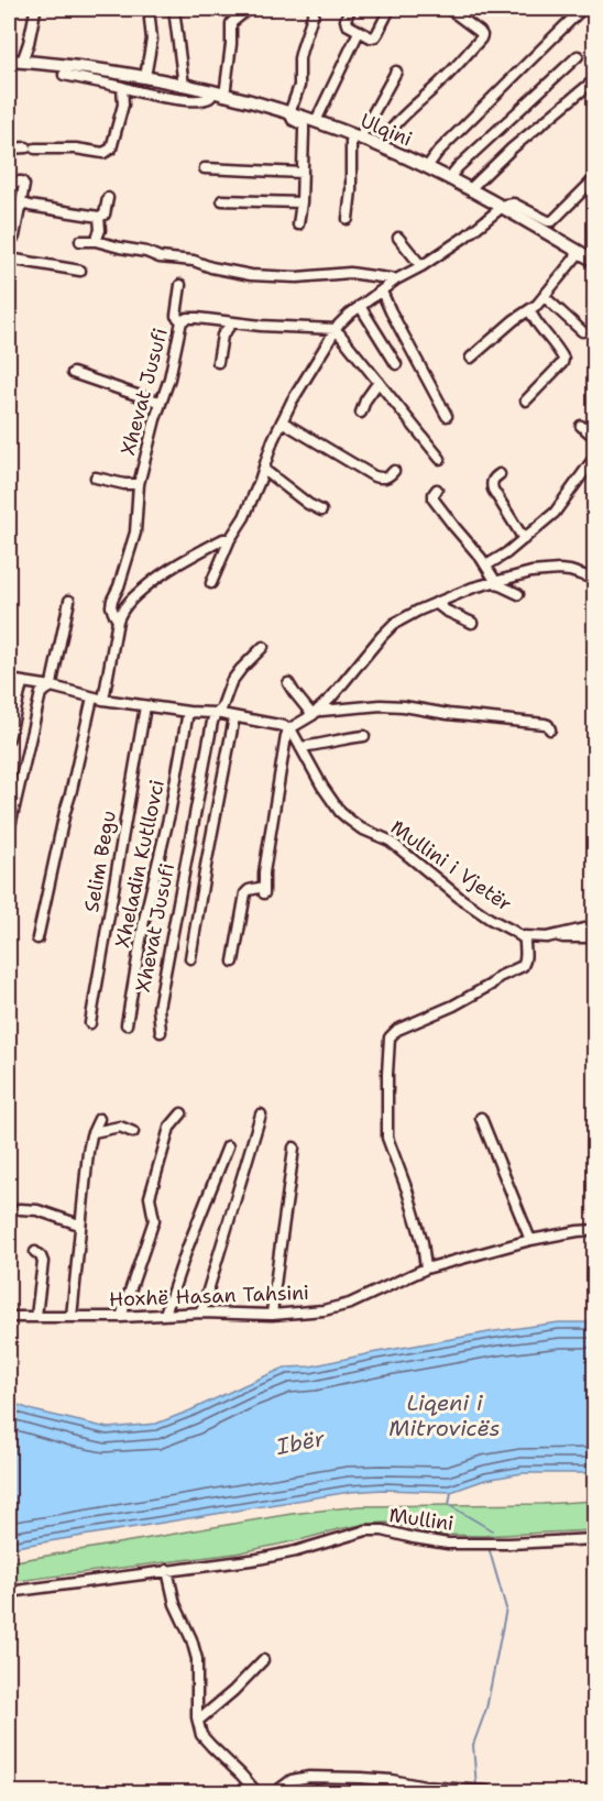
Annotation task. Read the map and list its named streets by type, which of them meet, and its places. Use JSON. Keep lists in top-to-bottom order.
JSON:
{
  "streets": {
    "main road": ["Ulqini"],
    "street": [
      "Xhevat Jusufi",
      "Selim Begu",
      "Xheladin Kutllovci",
      "Mullini i Vjetër",
      "Hoxhë Hasan Tahsini",
      "Mullini"
    ]
  },
  "water": ["Liqeni i Mitrovicës", "Ibër"]
}
